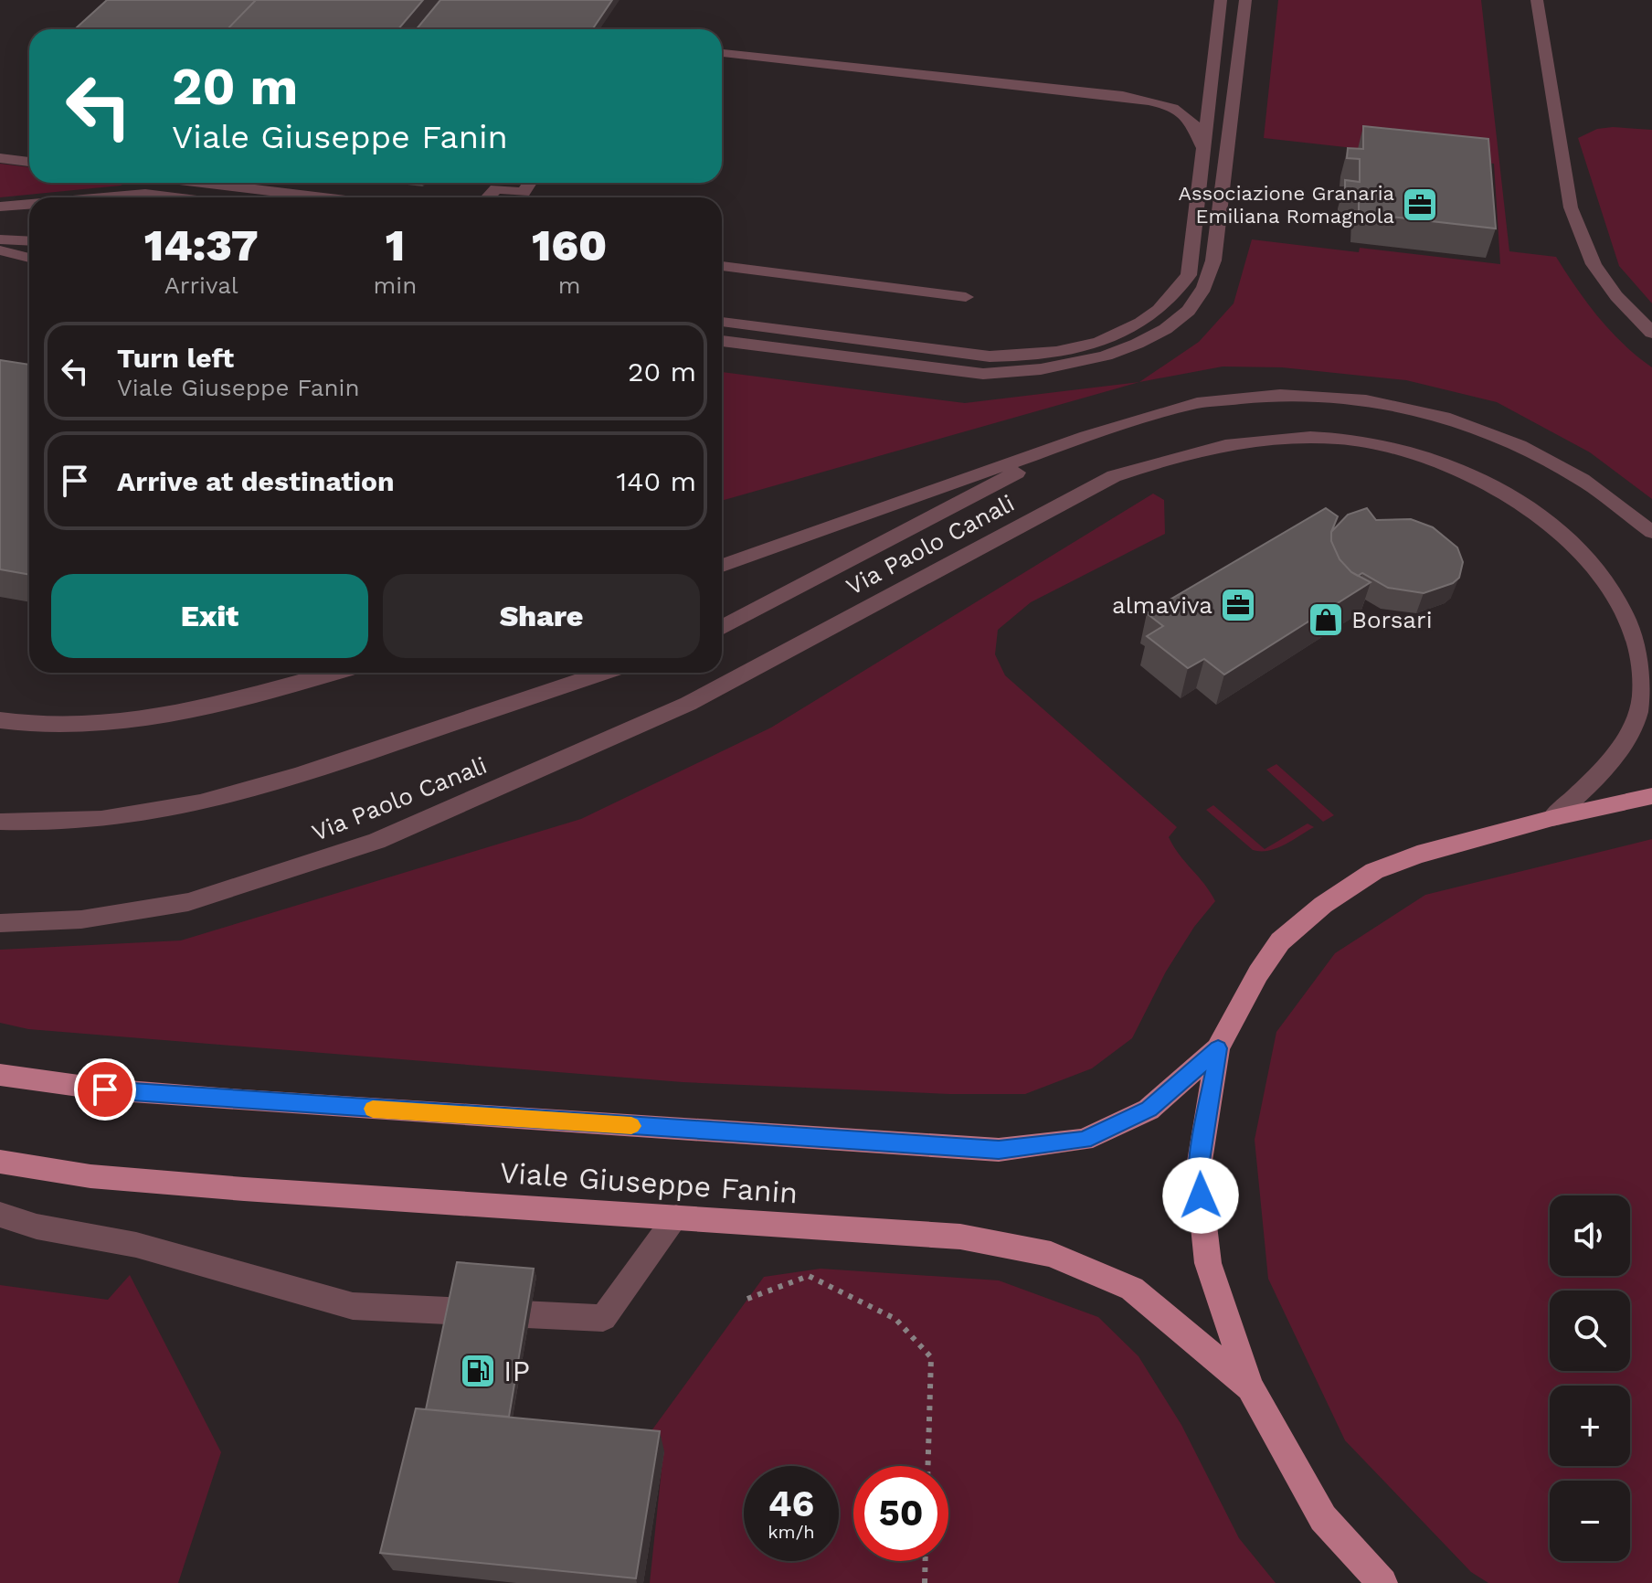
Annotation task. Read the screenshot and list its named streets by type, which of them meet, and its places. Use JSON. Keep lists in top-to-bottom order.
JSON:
{
  "streets": {
    "main road": ["Viale Giuseppe Fanin"],
    "street": ["Via Paolo Canali"]
  },
  "places": {
    "office": ["Associazione Granaria Emiliana Romagnola", "almaviva"],
    "shop": ["Borsari"],
    "fuel station": ["IP"]
  },
  "page": {
    "turn": ["20 m", "Viale Giuseppe Fanin"],
    "eta": [
      "14:37",
      "Arrival",
      "1",
      "min",
      "160",
      "m"
    ],
    "list": [
      {
        "name": "Turn left",
        "note": "Viale Giuseppe Fanin",
        "value": "20 m"
      },
      {
        "name": "Arrive at destination",
        "value": "140 m"
      }
    ],
    "buttons": ["Exit", "Share"],
    "map_buttons": ["+", "−"],
    "speed": "46 km/h",
    "limit": "50"
  }
}
